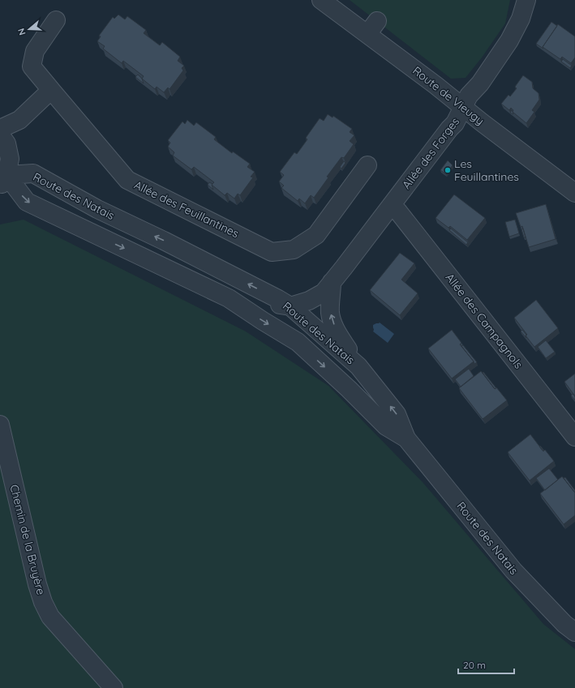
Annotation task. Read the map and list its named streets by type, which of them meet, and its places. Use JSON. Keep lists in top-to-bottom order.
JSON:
{
  "streets": {
    "street": [
      "Route de Vieugy",
      "Allée des Forges",
      "Route des Natais",
      "Allée des Feuillantines",
      "Allée des Campagnols",
      "Chemin de la Bruyère"
    ]
  },
  "crossings": [
    ["Route de Vieugy", "Allée des Forges"],
    ["Allée des Forges", "Route des Natais"],
    ["Allée des Forges", "Allée des Campagnols"]
  ],
  "places": ["Les Feuillantines"],
  "scale_bar": "20 m",
  "north": "left"
}
